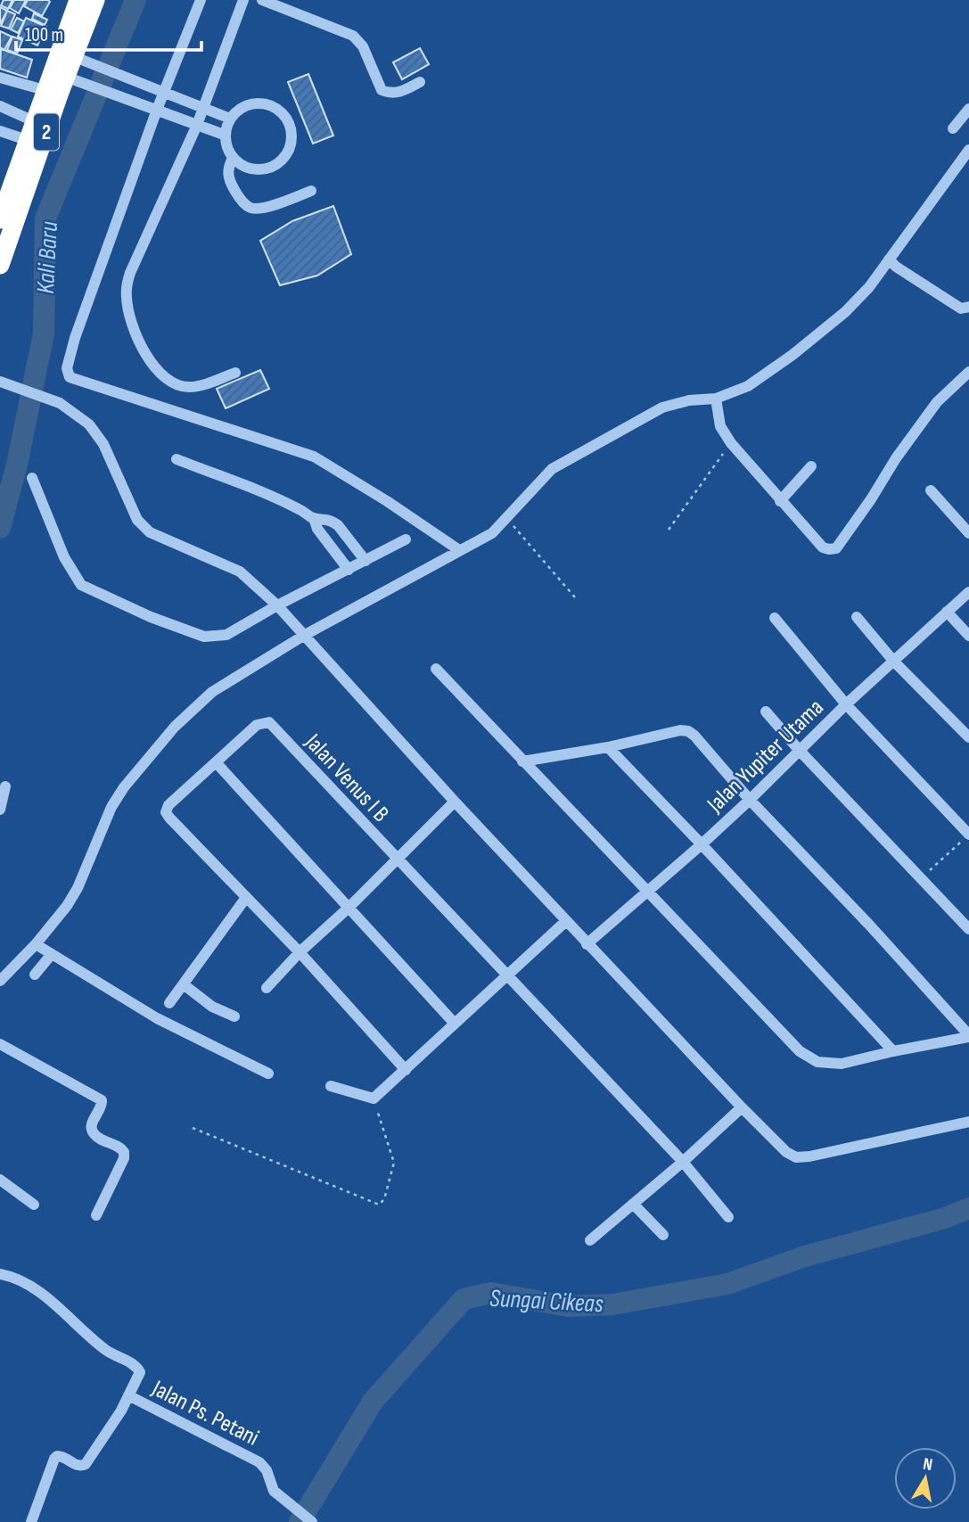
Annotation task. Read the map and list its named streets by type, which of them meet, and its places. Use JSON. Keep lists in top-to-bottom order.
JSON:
{
  "streets": {
    "highway": ["2"],
    "street": ["Jalan Yupiter Utama", "Jalan Venus I B", "Jalan Ps. Petani"]
  },
  "water": ["Kali Baru", "Sungai Cikeas"],
  "scale_bar": "100 m",
  "north": "top"
}
